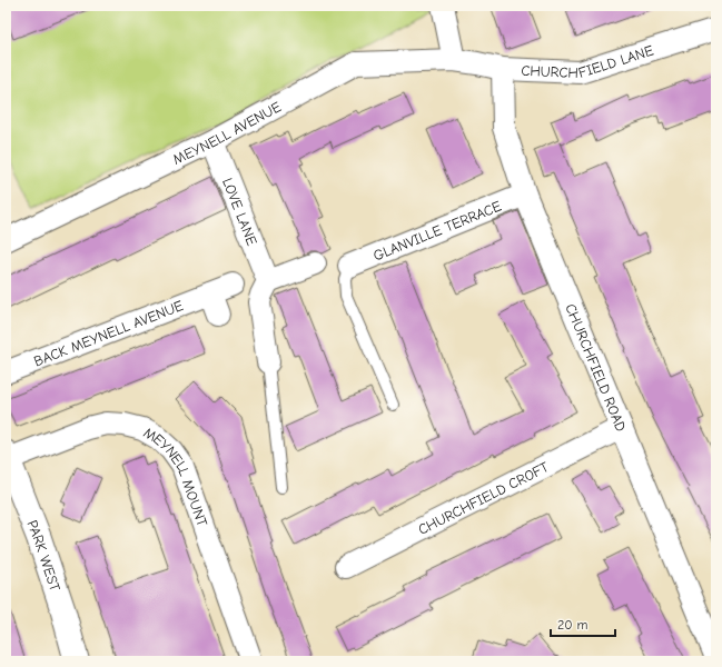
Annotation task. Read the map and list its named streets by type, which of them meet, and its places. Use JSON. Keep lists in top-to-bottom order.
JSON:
{
  "streets": {
    "street": [
      "CHURCHFIELD LANE",
      "MEYNELL AVENUE",
      "LOVE LANE",
      "GLANVILLE TERRACE",
      "BACK MEYNELL AVENUE",
      "CHURCHFIELD ROAD",
      "MEYNELL MOUNT",
      "CHURCHFIELD CROFT",
      "PARK WEST"
    ]
  },
  "crossings": [
    ["CHURCHFIELD LANE", "MEYNELL AVENUE"],
    ["CHURCHFIELD LANE", "CHURCHFIELD ROAD"],
    ["MEYNELL AVENUE", "LOVE LANE"],
    ["GLANVILLE TERRACE", "CHURCHFIELD ROAD"],
    ["CHURCHFIELD ROAD", "CHURCHFIELD CROFT"],
    ["MEYNELL MOUNT", "PARK WEST"]
  ],
  "scale_bar": "20 m"
}
